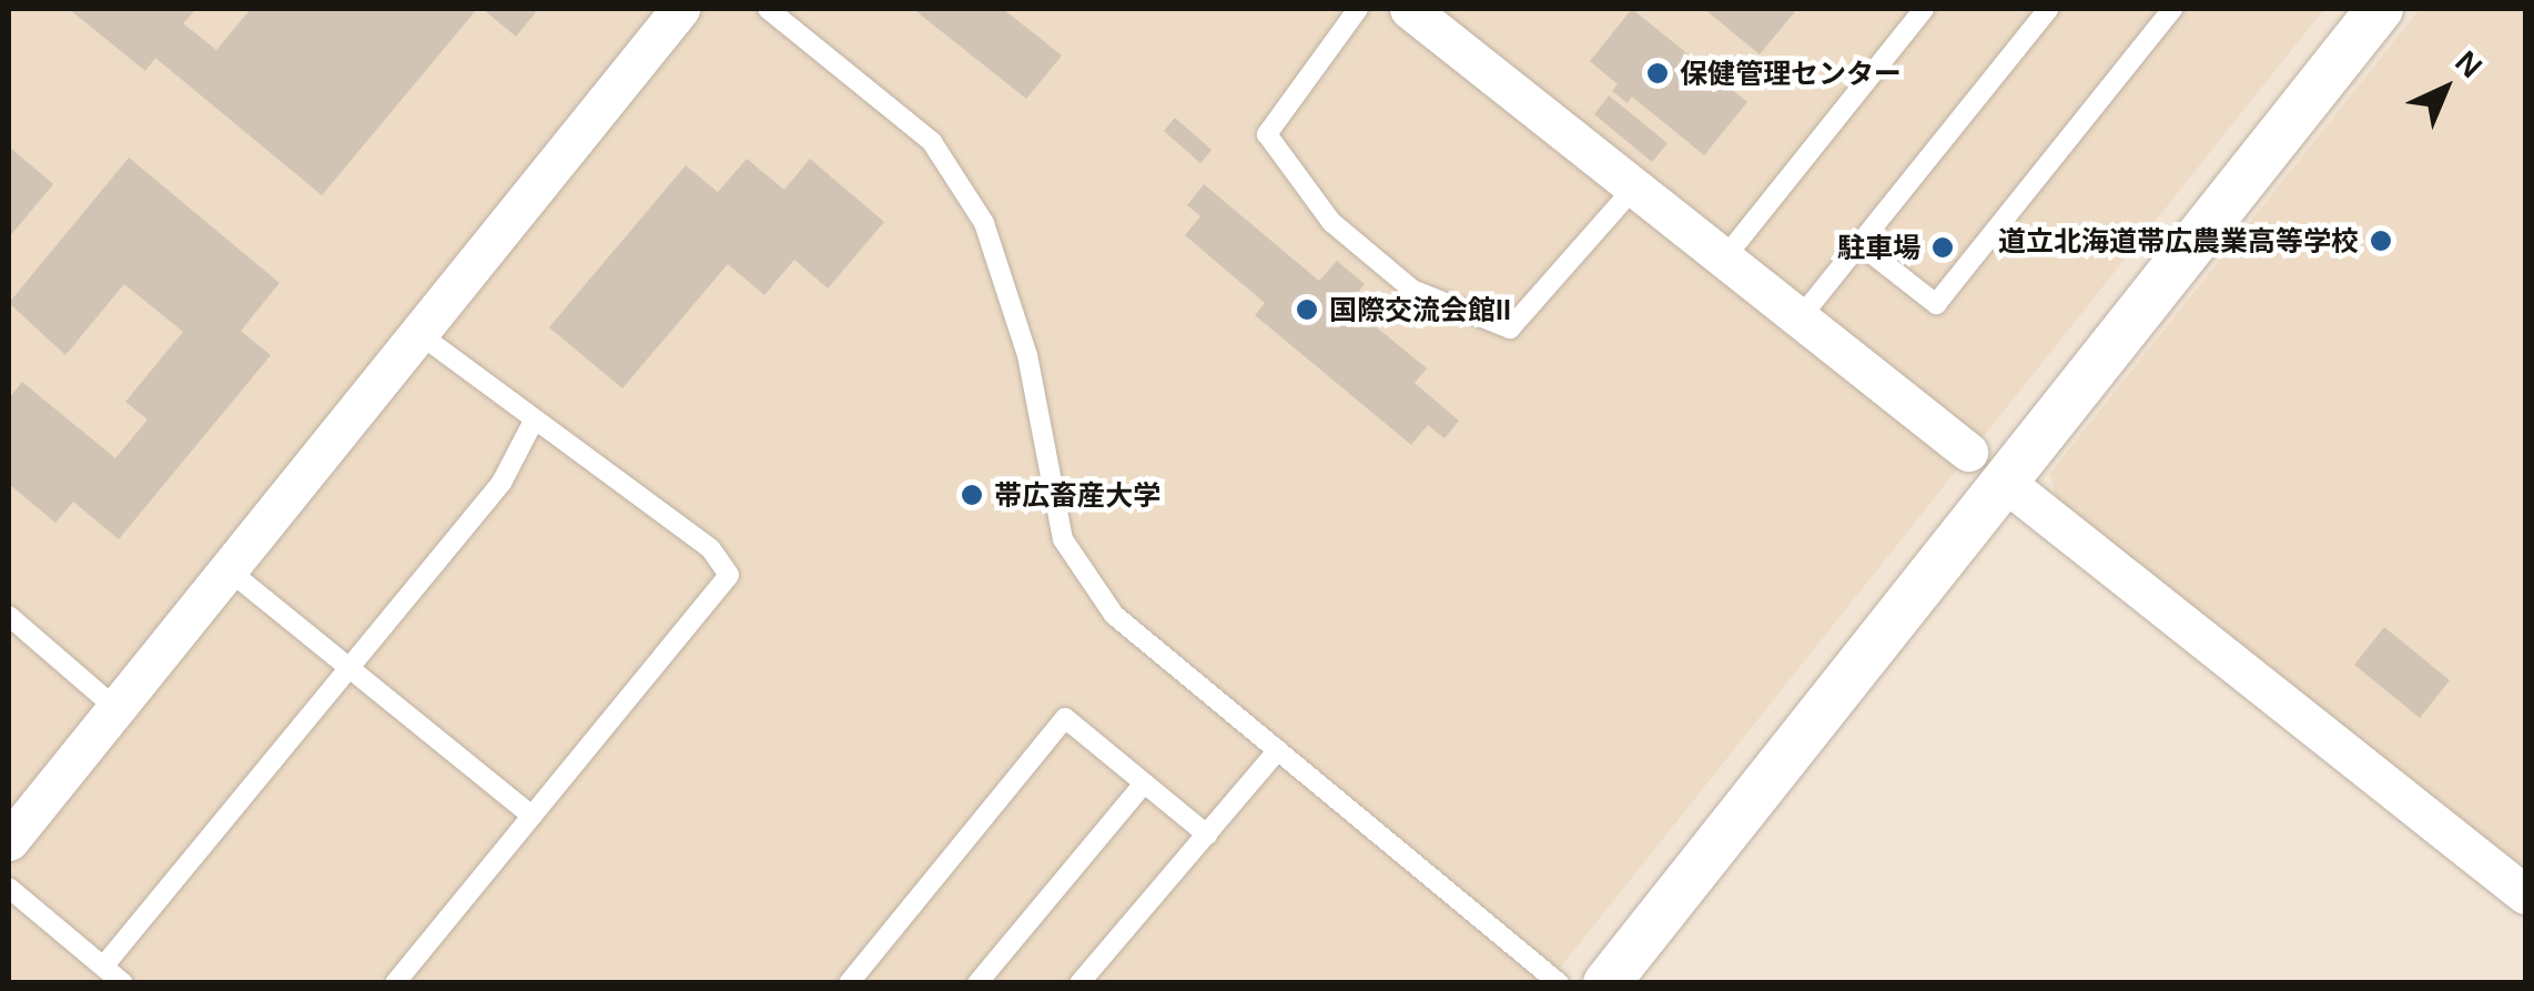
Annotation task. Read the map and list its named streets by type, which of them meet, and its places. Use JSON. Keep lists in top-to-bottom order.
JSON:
{
  "places": [
    "保健管理センター",
    "道立北海道帯広農業高等学校",
    "駐車場",
    "国際交流会館II",
    "帯広畜産大学"
  ],
  "north": "top right"
}
